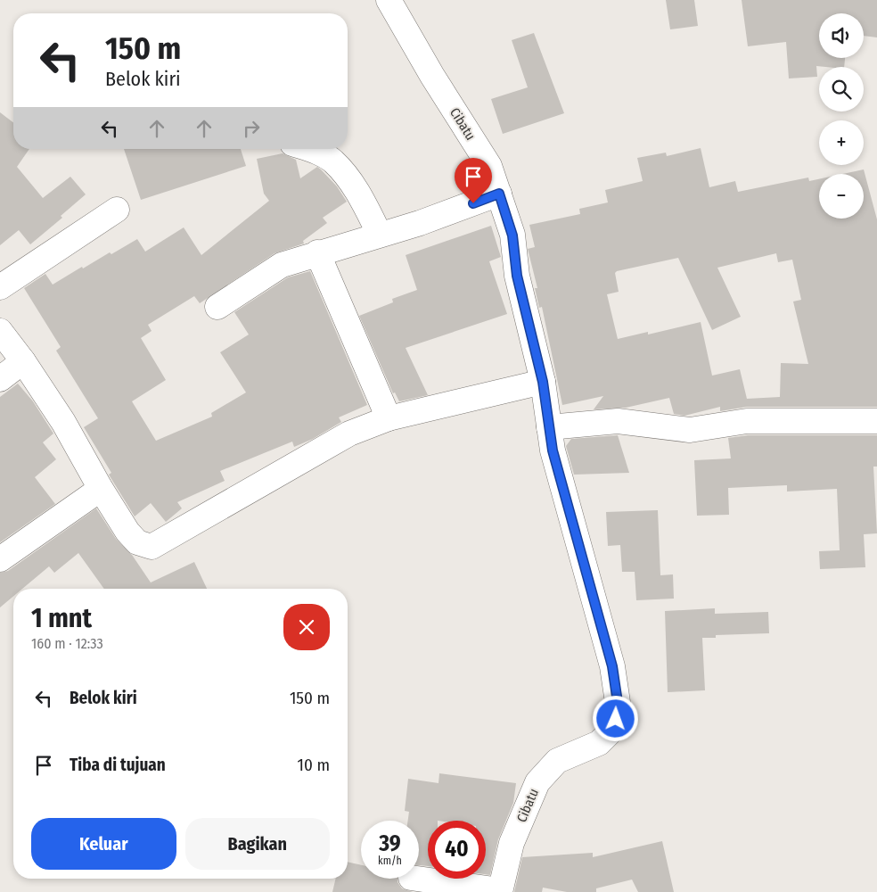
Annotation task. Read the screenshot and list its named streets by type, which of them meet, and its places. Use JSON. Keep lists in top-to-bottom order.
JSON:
{
  "streets": {
    "street": ["Cibatu"]
  },
  "page": {
    "map_buttons": ["+", "−"],
    "turn": ["150 m", "Belok kiri"],
    "heading": ["1 mnt", "160 m · 12:33"],
    "list": [
      {
        "name": "Belok kiri",
        "value": "150 m"
      },
      {
        "name": "Tiba di tujuan",
        "value": "10 m"
      }
    ],
    "buttons": ["Keluar", "Bagikan"],
    "speed": "39 km/h",
    "limit": "40"
  }
}
